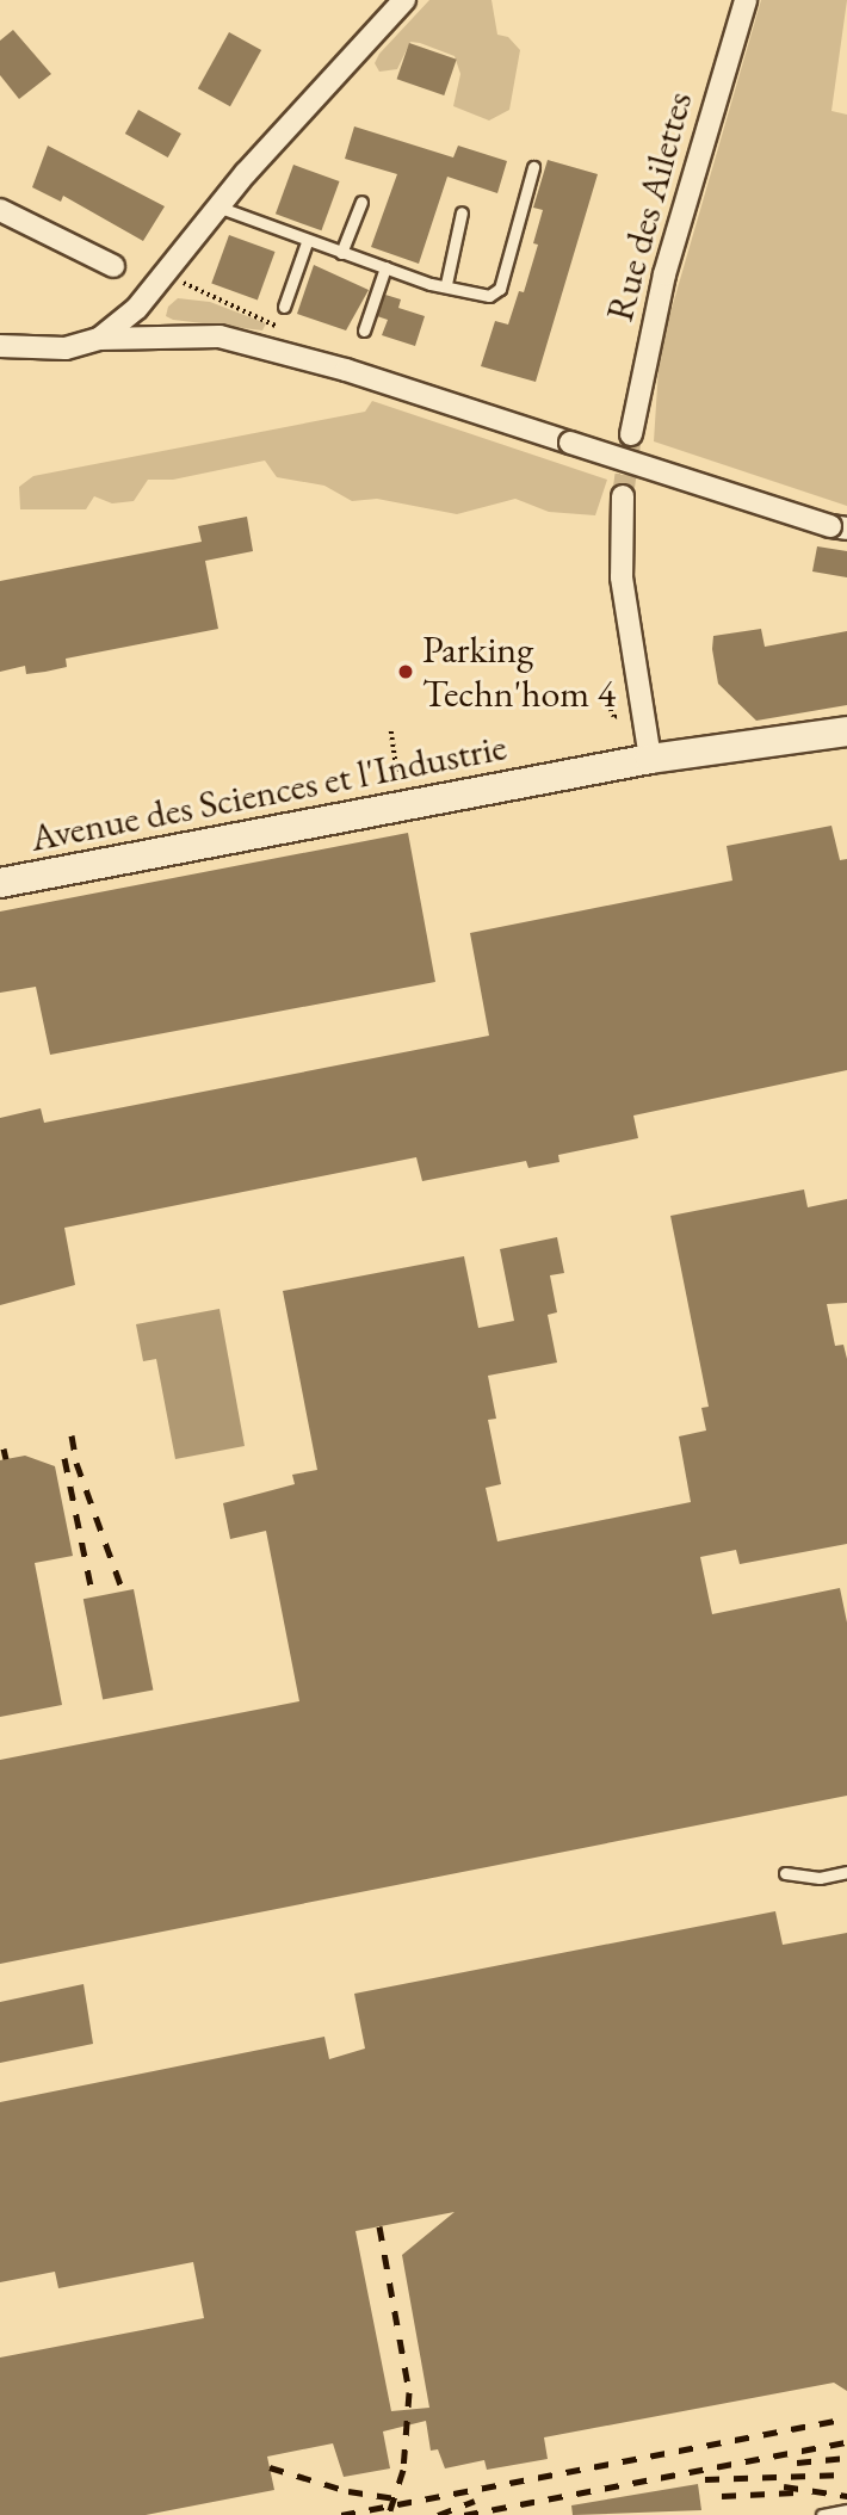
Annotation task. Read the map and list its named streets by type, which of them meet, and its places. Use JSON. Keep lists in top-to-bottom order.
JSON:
{
  "streets": {
    "street": ["Rue des Ailettes", "Avenue des Sciences et l'Industrie"]
  },
  "places": ["Parking Techn'hom 4"]
}
